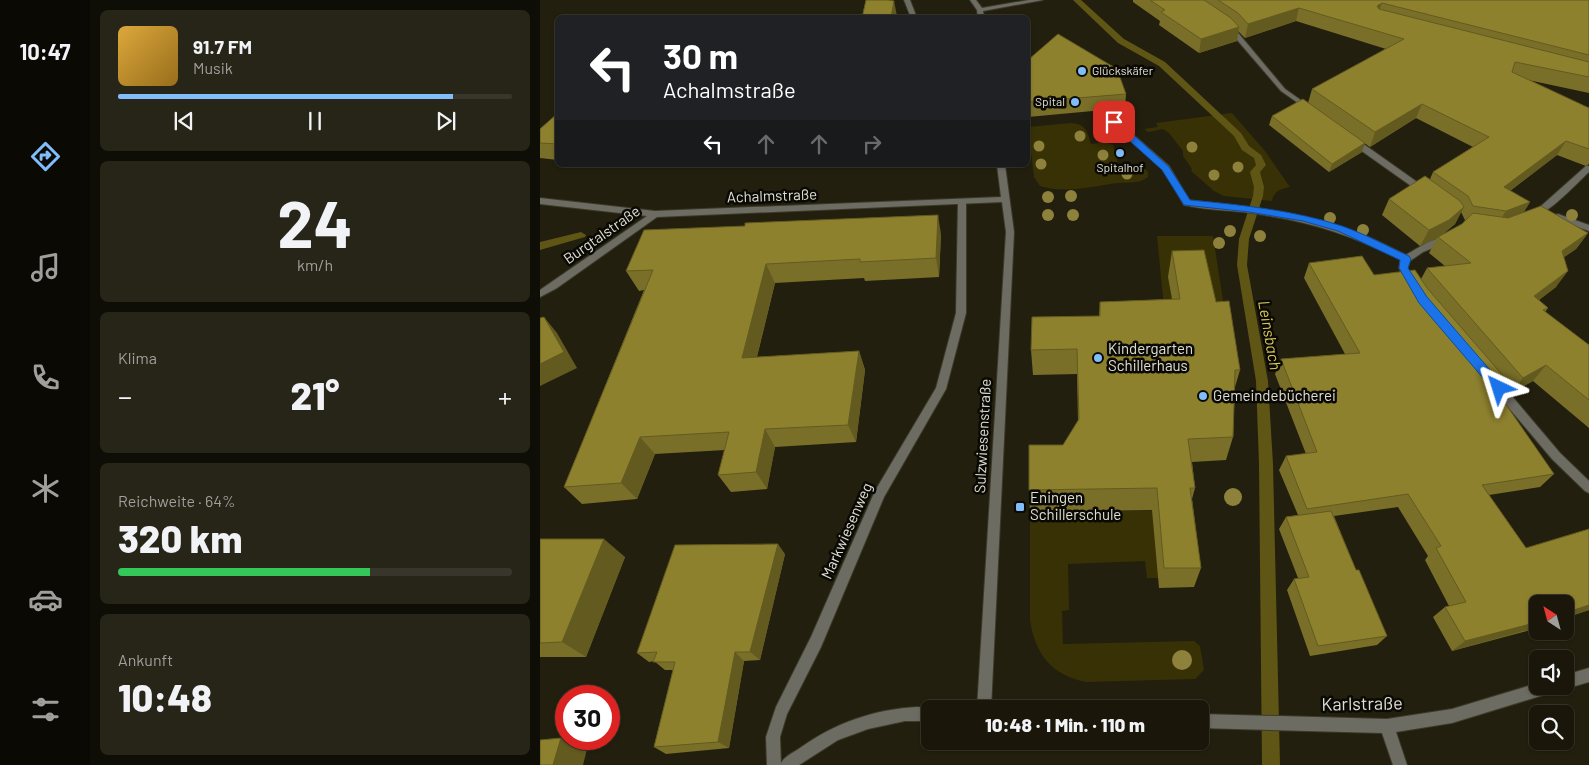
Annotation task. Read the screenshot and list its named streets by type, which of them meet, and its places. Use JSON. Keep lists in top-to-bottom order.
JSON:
{
  "streets": {
    "street": [
      "Achalmstraße",
      "Burgtalstraße",
      "Sulzwiesenstraße",
      "Markwiesenweg",
      "Karlstraße"
    ]
  },
  "crossings": [
    ["Achalmstraße", "Burgtalstraße"],
    ["Achalmstraße", "Sulzwiesenstraße"],
    ["Achalmstraße", "Markwiesenweg"]
  ],
  "water": ["Leinsbach"],
  "places": {
    "other": [
      "Glückskäfer",
      "Spital",
      "Spitalhof",
      "Kindergarten Schillerhaus",
      "Gemeindebücherei"
    ],
    "transit": ["Eningen Schillerschule"]
  },
  "north": "top left",
  "page": {
    "tabs": "10:47",
    "turn": ["30 m", "Achalmstraße"],
    "song": ["91.7 FM", "Musik"],
    "tile": [
      ["24", "km/h"],
      "Klima",
      ["Reichweite · 64%", "320 km"],
      ["Ankunft", "10:48"]
    ],
    "heat": ["−", "21°", "+"],
    "limit": "30",
    "trip": "10:48 · 1 Min. · 110 m"
  }
}
